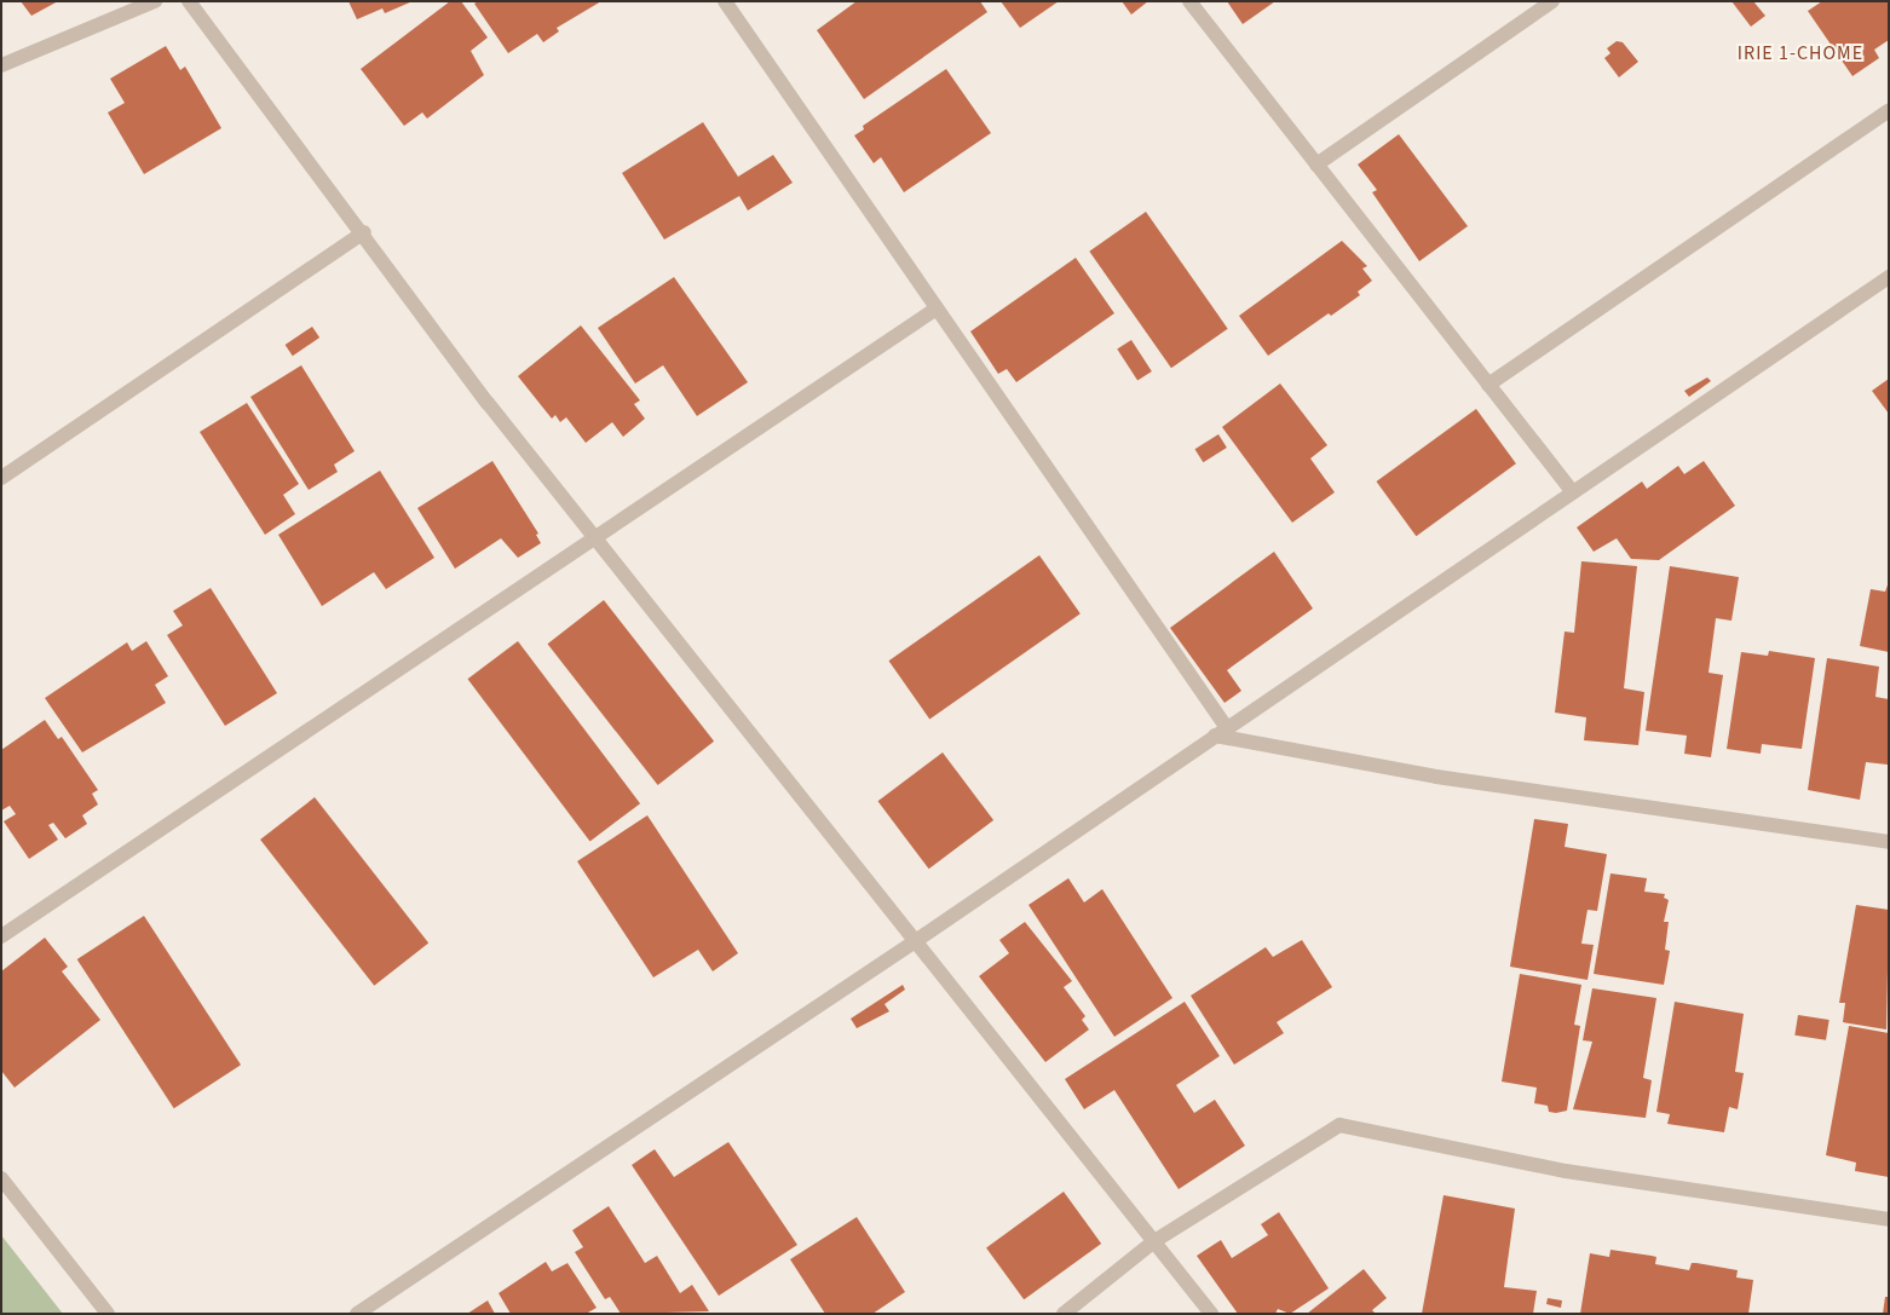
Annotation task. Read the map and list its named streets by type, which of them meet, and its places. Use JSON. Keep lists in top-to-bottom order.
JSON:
{
  "districts": ["IRIE 1-CHOME"]
}
